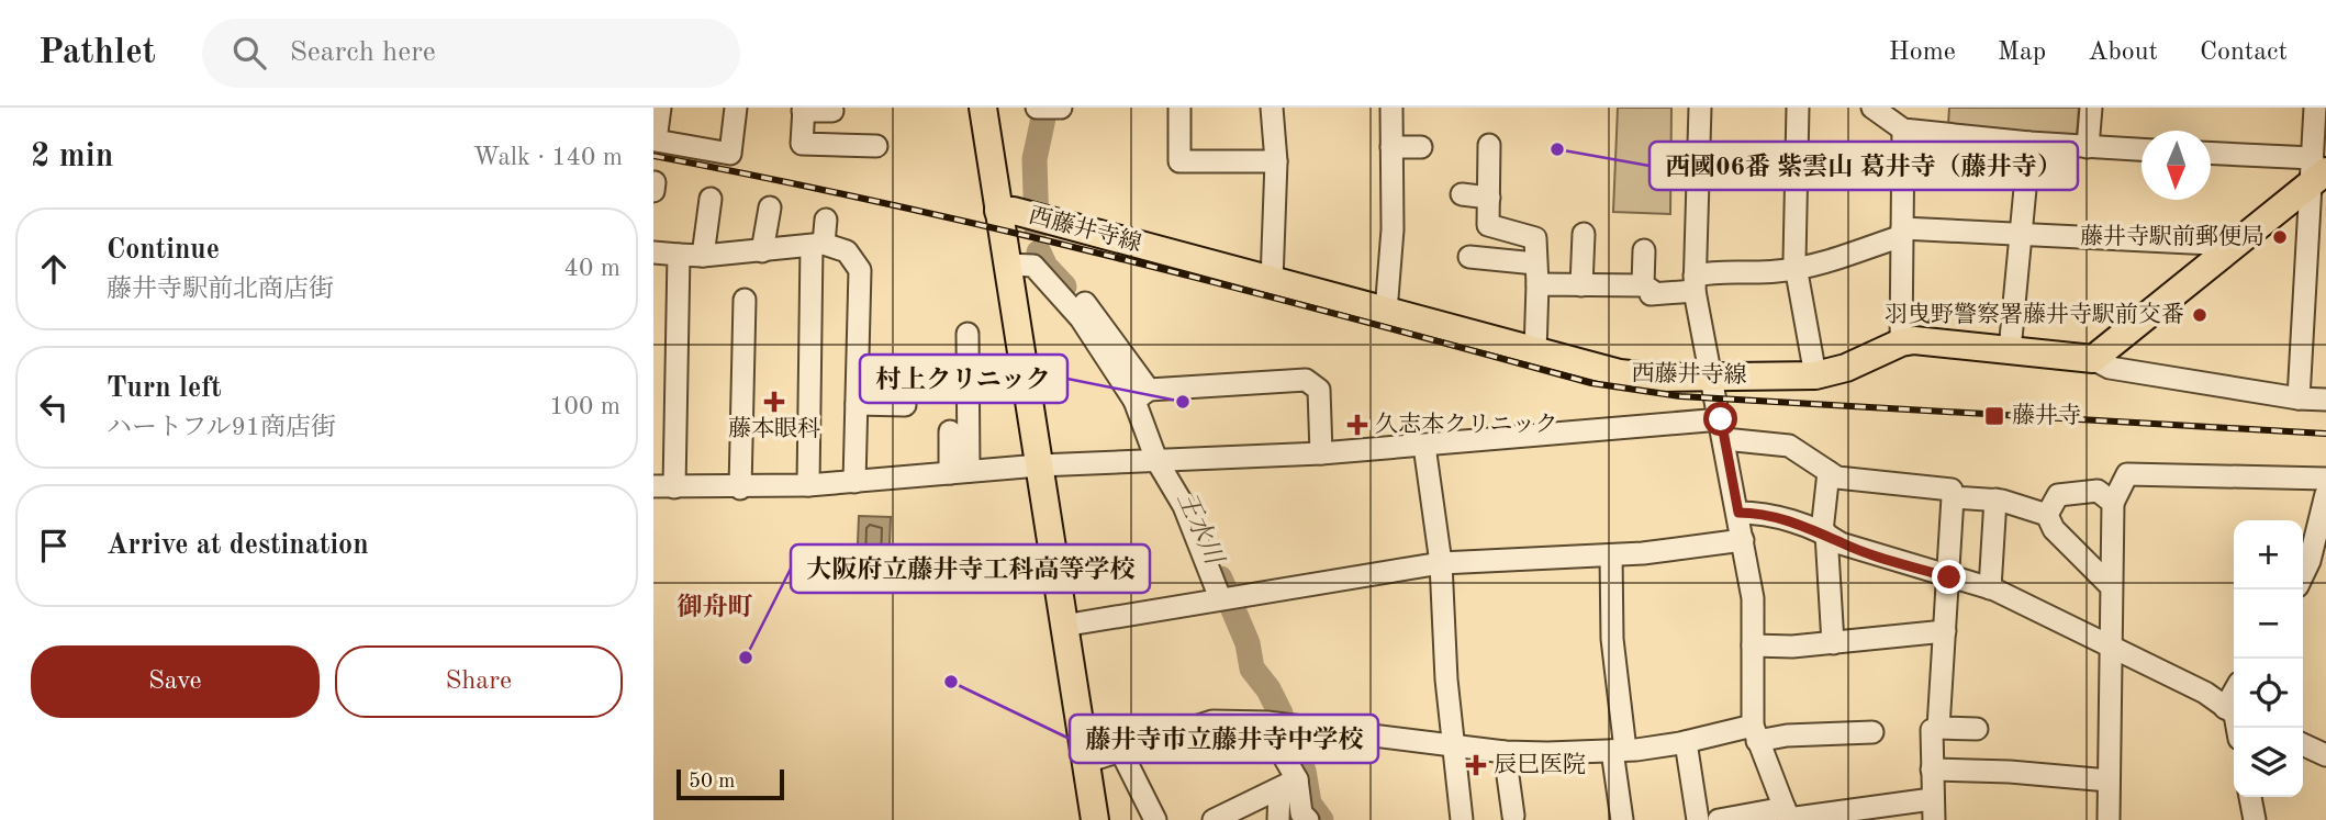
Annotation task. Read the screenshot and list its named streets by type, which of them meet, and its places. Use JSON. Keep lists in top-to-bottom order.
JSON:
{
  "streets": {
    "main road": ["西藤井寺線"]
  },
  "districts": ["御舟町"],
  "water": ["王水川"],
  "places": {
    "other": [
      "西國06番 紫雲山 葛井寺（藤井寺）",
      "藤井寺駅前郵便局",
      "羽曳野警察署藤井寺駅前交番",
      "村上クリニック",
      "大阪府立藤井寺工科高等学校",
      "藤井寺市立藤井寺中学校"
    ],
    "health": ["藤本眼科", "久志本クリニック", "辰巳医院"],
    "transit": ["藤井寺"]
  },
  "scale_bar": "50 m",
  "north": "bottom",
  "page": {
    "header": "Pathlet",
    "search": "Search here",
    "nav": [
      "Home",
      "Map",
      "About",
      "Contact"
    ],
    "heading": ["2 min", "Walk · 140 m"],
    "list": [
      ["Continue", "藤井寺駅前北商店街", "40 m"],
      ["Turn left", "ハートフル91商店街", "100 m"],
      "Arrive at destination"
    ],
    "map_buttons": ["+", "−"],
    "buttons": ["Save", "Share"],
    "scale": "50 m"
  }
}
